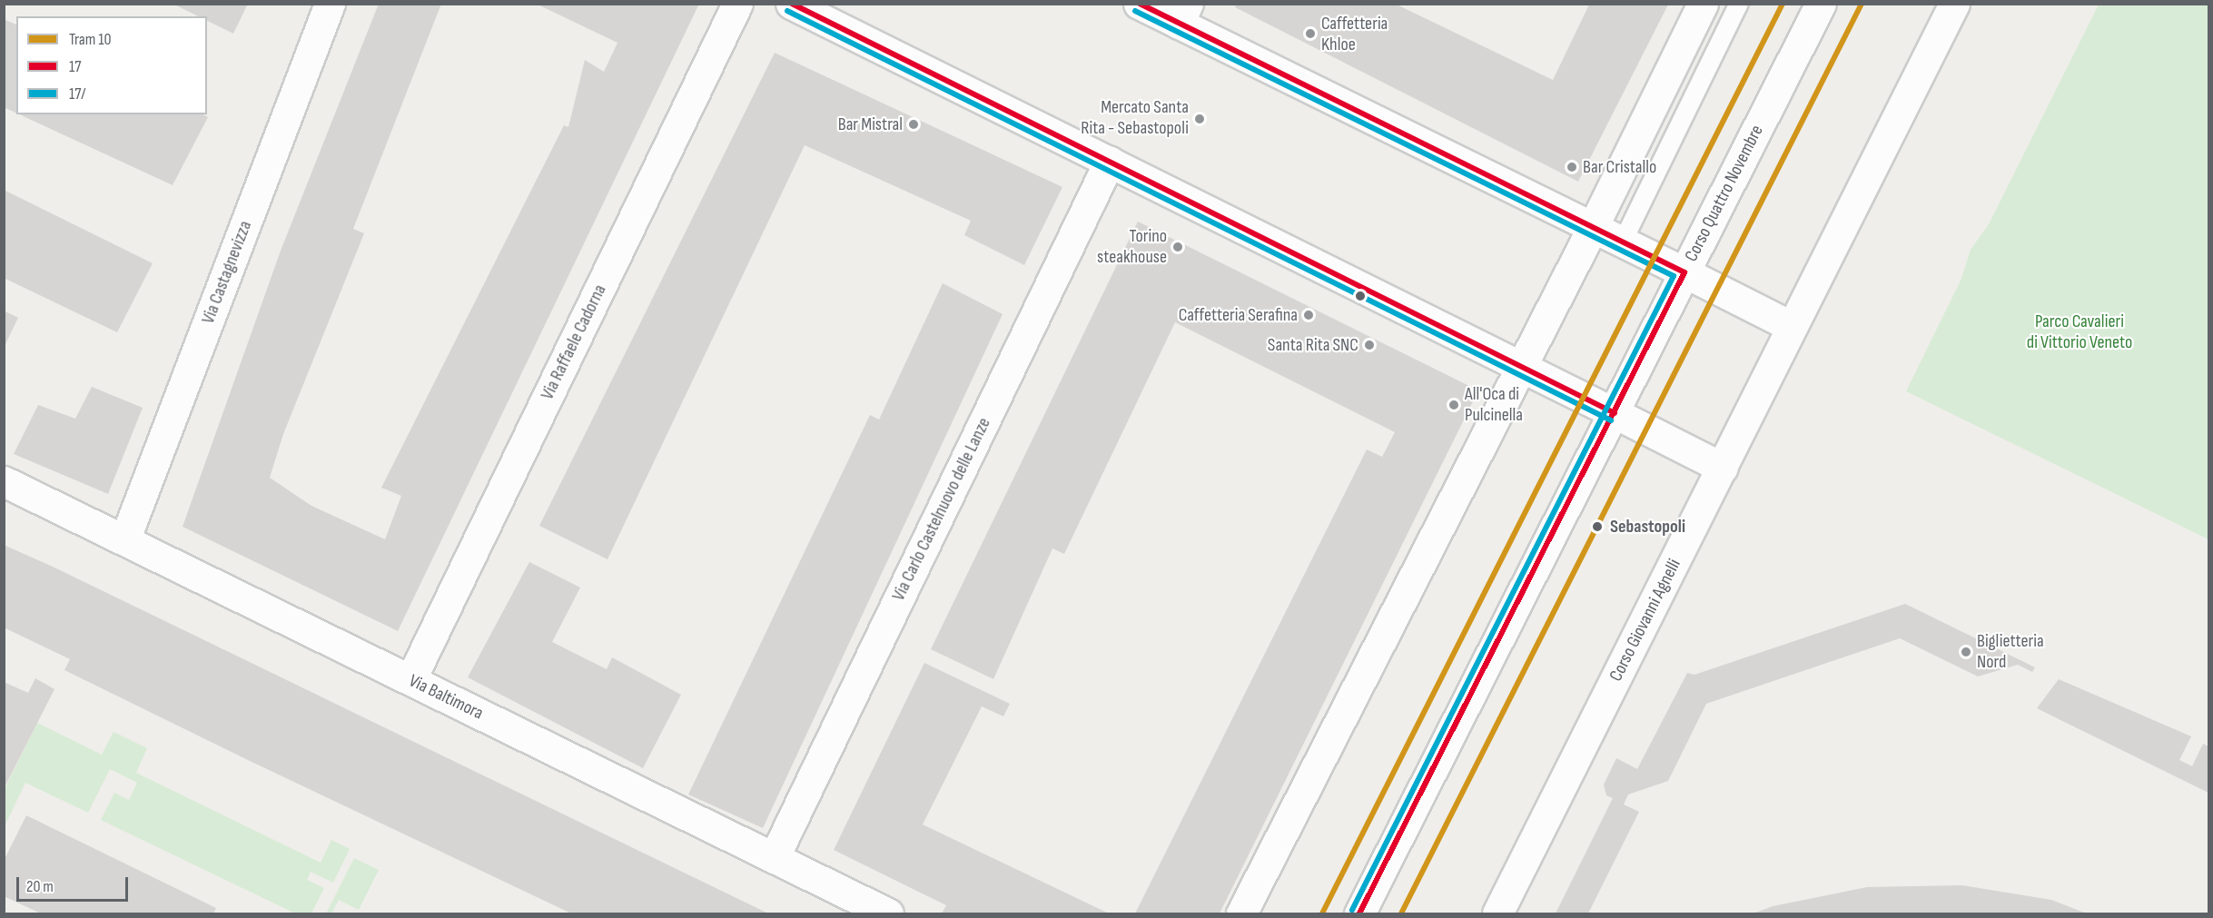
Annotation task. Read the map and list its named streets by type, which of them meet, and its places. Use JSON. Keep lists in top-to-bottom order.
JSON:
{
  "streets": {
    "street": [
      "Corso Quattro Novembre",
      "Via Castagnevizza",
      "Via Raffaele Cadorna",
      "Via Carlo Castelnuovo delle Lanze",
      "Corso Giovanni Agnelli",
      "Via Baltimora"
    ]
  },
  "crossings": [
    ["Via Castagnevizza", "Via Baltimora"],
    ["Via Raffaele Cadorna", "Via Baltimora"],
    ["Via Carlo Castelnuovo delle Lanze", "Via Baltimora"]
  ],
  "parks": ["Parco Cavalieri di Vittorio Veneto"],
  "places": [
    "Caffetteria Khloe",
    "Mercato Santa Rita - Sebastopoli",
    "Bar Mistral",
    "Bar Cristallo",
    "Torino steakhouse",
    "Caffetteria Serafina",
    "Santa Rita SNC",
    "All'Oca di Pulcinella",
    "Sebastopoli",
    "Biglietteria Nord"
  ],
  "lines": ["tram line 10", "transit line 17", "transit line 17/"],
  "legend": ["Tram 10", "17", "17/"],
  "scale_bar": "20 m"
}
